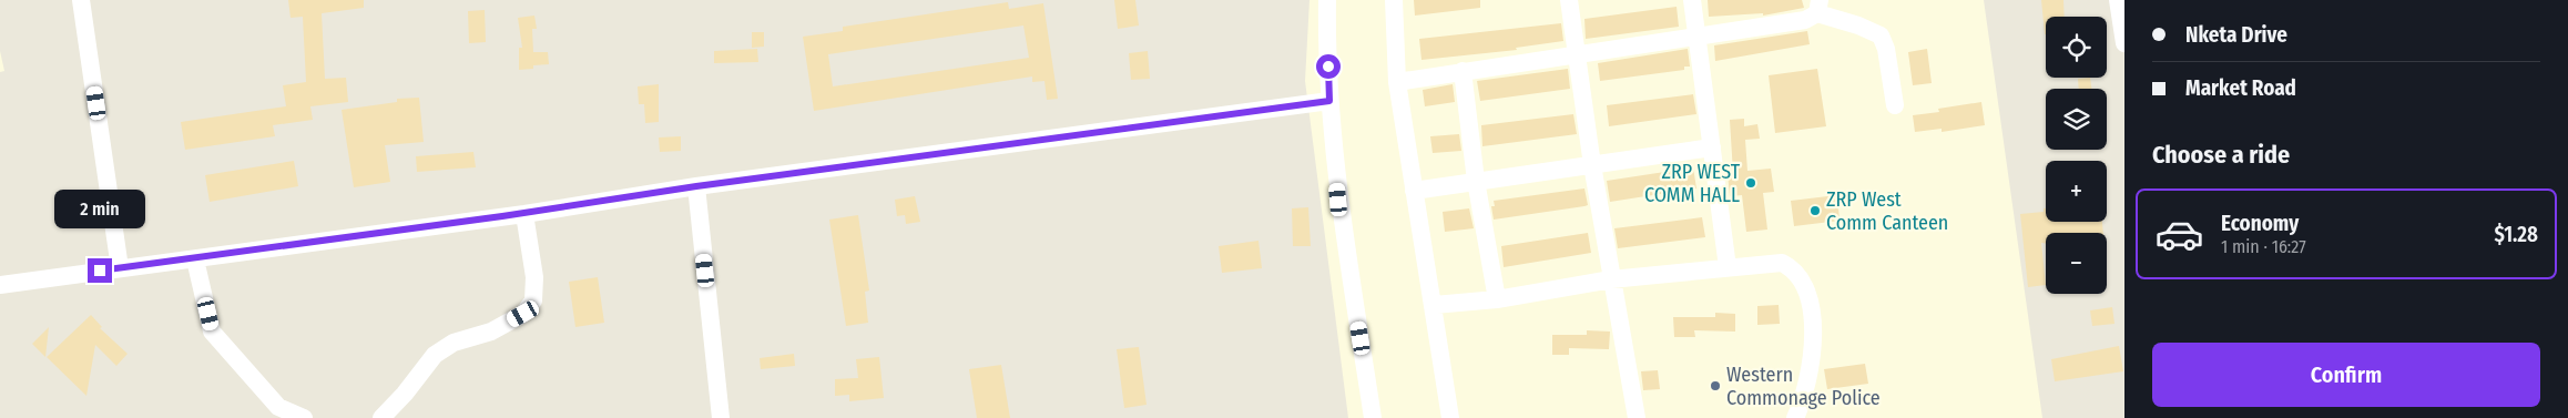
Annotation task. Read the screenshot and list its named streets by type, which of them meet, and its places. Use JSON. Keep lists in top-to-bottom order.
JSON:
{
  "places": ["ZRP WEST COMM HALL", "ZRP West Comm Canteen", "Western Commonage Police"],
  "page": {
    "banner": ["Nketa Drive", "Market Road"],
    "map_buttons": ["+", "−"],
    "heading": "Choose a ride",
    "list": [
      {
        "name": "Economy",
        "note": "1 min · 16:27",
        "value": "$1.28"
      }
    ],
    "bubble": "2 min",
    "buttons": "Confirm"
  }
}
